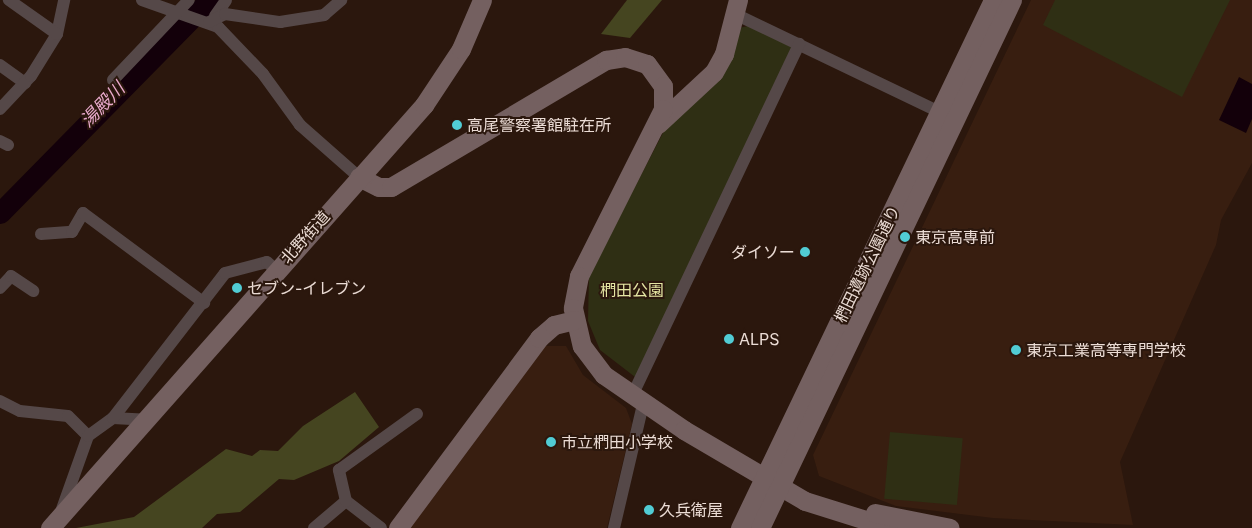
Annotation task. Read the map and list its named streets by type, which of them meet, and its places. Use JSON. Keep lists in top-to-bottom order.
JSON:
{
  "streets": {
    "street": ["北野街道", "椚田遺跡公園通り"]
  },
  "water": ["湯殿川"],
  "parks": ["椚田公園"],
  "places": [
    "高尾警察署館駐在所",
    "東京高専前",
    "ダイソー",
    "セブン-イレブン",
    "ALPS",
    "東京工業高等専門学校",
    "市立椚田小学校",
    "久兵衛屋"
  ]
}
